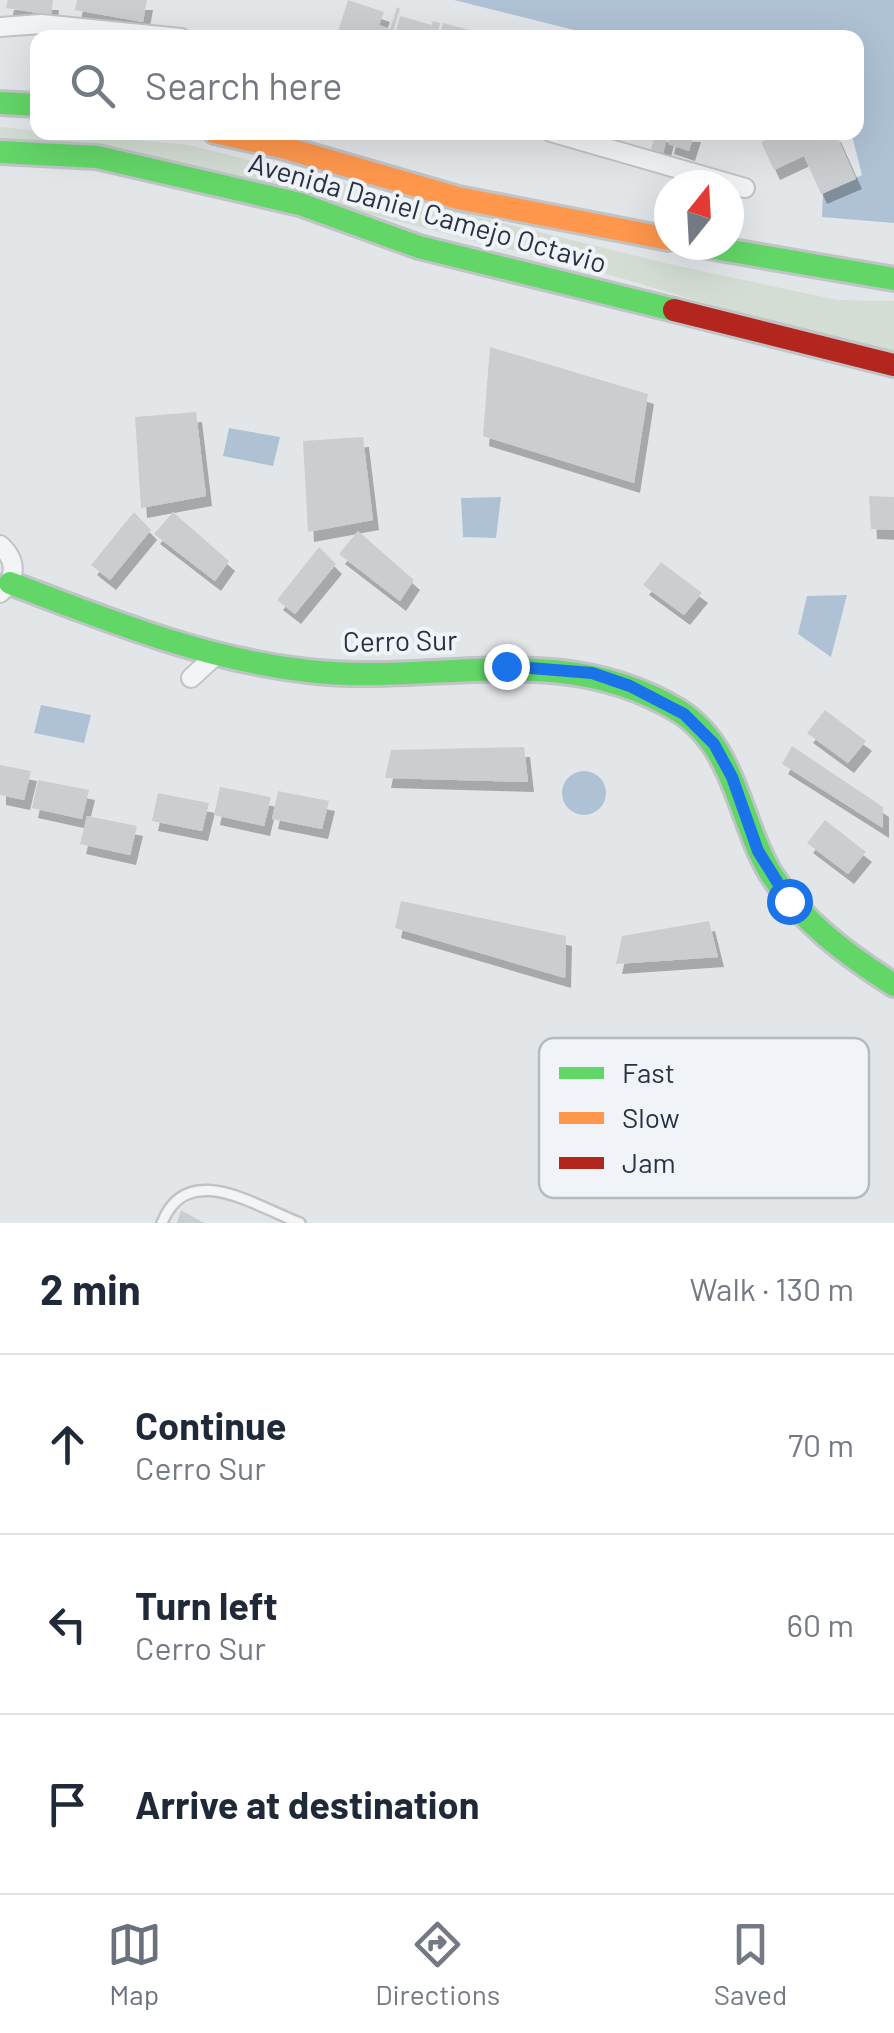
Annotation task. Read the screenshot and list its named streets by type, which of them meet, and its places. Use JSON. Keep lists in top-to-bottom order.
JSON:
{
  "streets": {
    "main road": ["Avenida Daniel Camejo Octavio", "Cerro Sur"]
  },
  "legend": ["Fast", "Slow", "Jam"],
  "north": "top",
  "page": {
    "search": "Search here",
    "heading": ["2 min", "Walk · 130 m"],
    "list": [
      ["Continue", "Cerro Sur", "70 m"],
      ["Turn left", "Cerro Sur", "60 m"],
      "Arrive at destination"
    ],
    "nav": ["Map", "Directions", "Saved"]
  }
}
